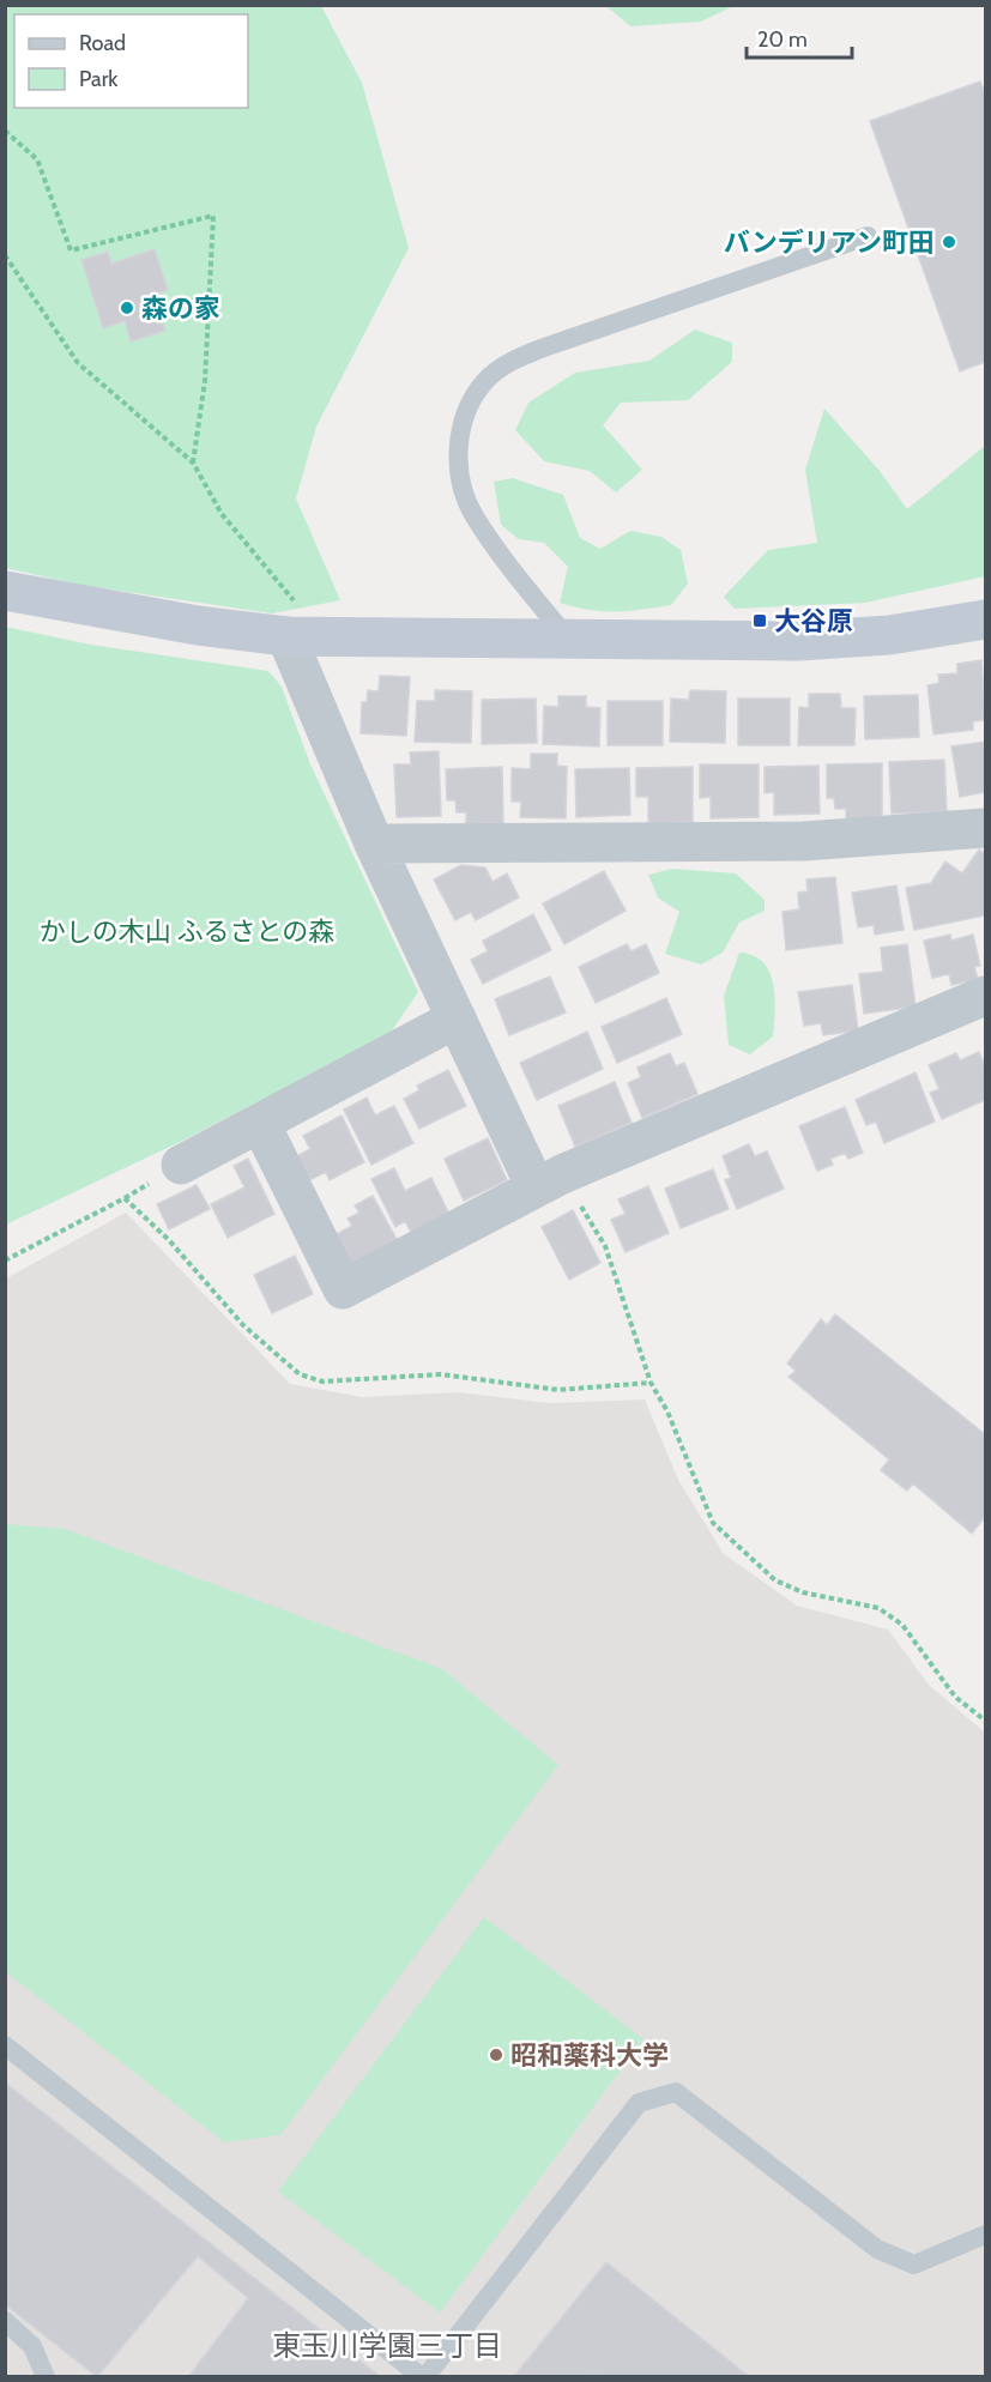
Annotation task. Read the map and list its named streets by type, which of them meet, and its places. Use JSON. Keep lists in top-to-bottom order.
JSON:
{
  "districts": ["東玉川学園三丁目"],
  "parks": ["かしの木山 ふるさとの森"],
  "places": {
    "other": ["バンデリアン町田", "森の家", "昭和薬科大学"],
    "transit": ["大谷原"]
  },
  "legend": ["Road", "Park"],
  "scale_bar": "20 m"
}
